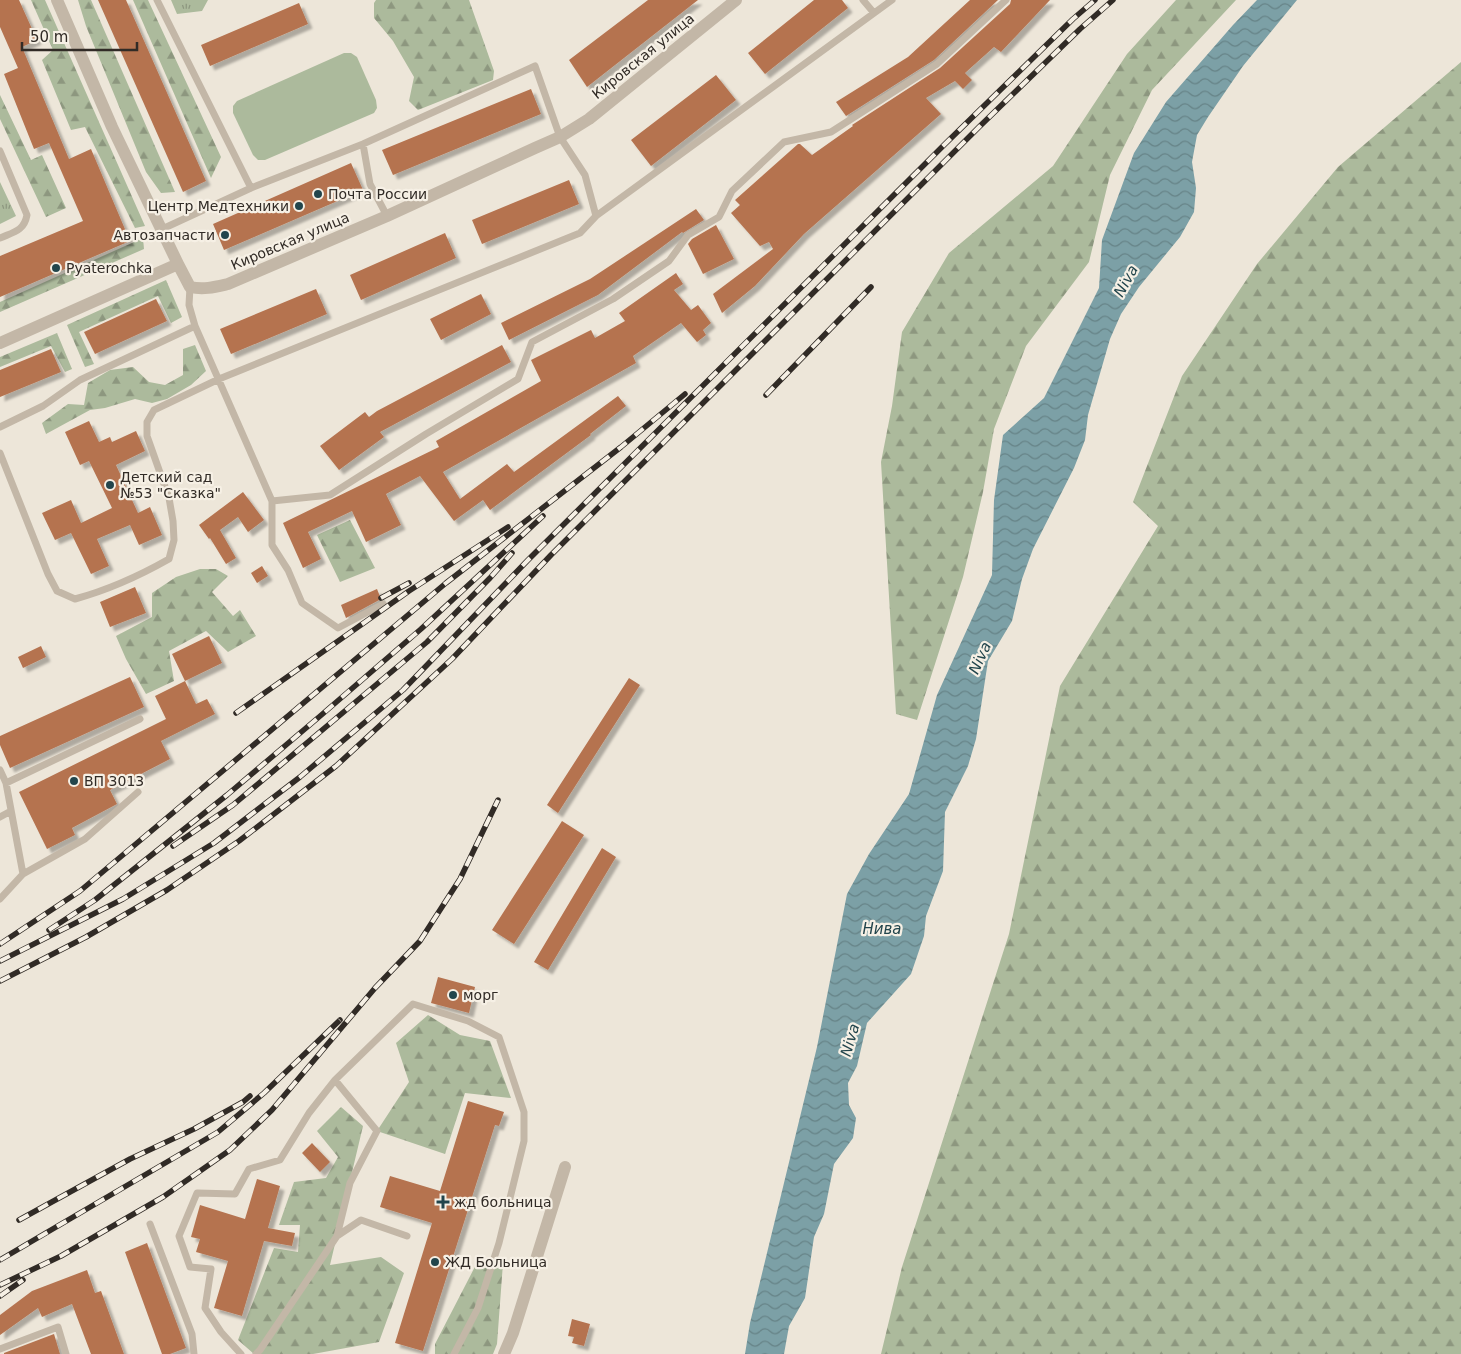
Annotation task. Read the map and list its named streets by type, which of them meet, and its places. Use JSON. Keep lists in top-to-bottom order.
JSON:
{
  "streets": {
    "street": ["Кировская улица"]
  },
  "water": ["Niva", "Нива"],
  "places": {
    "other": [
      "Почта России",
      "Центр Медтехники",
      "Автозапчасти",
      "Pyaterochka",
      "Детский сад №53 \"Сказка\"",
      "ВП 3013",
      "морг",
      "ЖД Больница"
    ],
    "health": ["жд больница"]
  },
  "scale_bar": "50 m"
}
